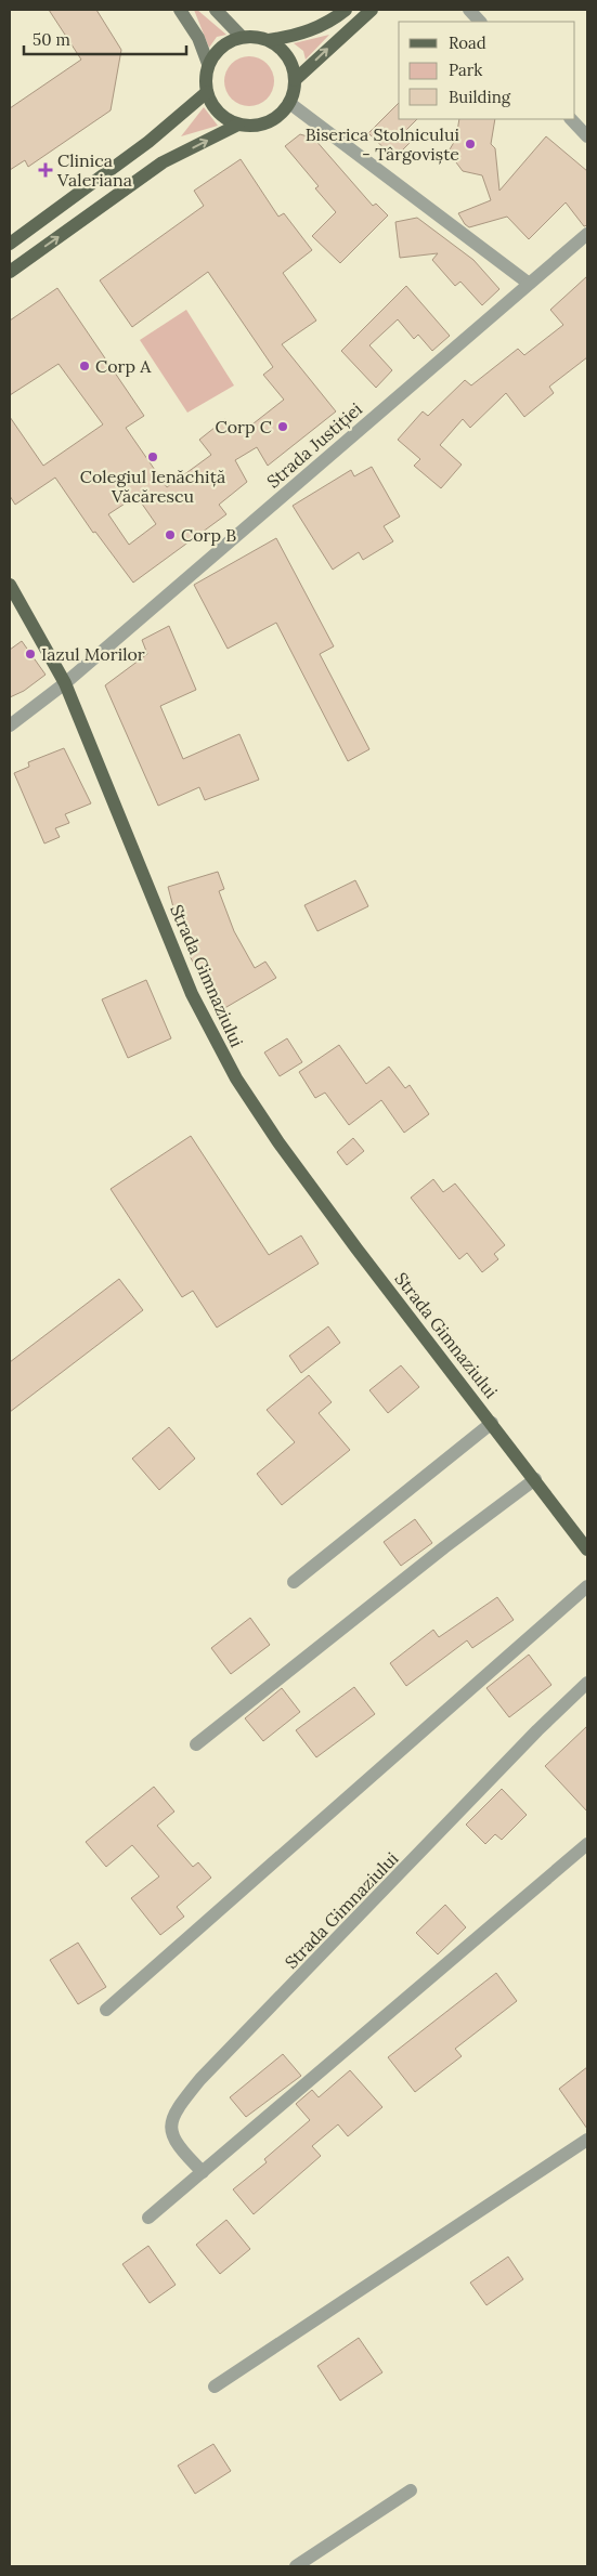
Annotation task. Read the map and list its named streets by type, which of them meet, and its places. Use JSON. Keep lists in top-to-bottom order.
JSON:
{
  "streets": {
    "main road": ["Strada Gimnaziului"],
    "street": ["Strada Justiției"]
  },
  "crossings": [
    ["Strada Justiției", "Strada Gimnaziului"]
  ],
  "places": {
    "other": [
      "Biserica Stolnicului - Târgoviște",
      "Corp A",
      "Corp C",
      "Colegiul Ienăchiță Văcărescu",
      "Corp B",
      "Iazul Morilor"
    ],
    "health": ["Clinica Valeriana"]
  },
  "legend": ["Road", "Park", "Building"],
  "scale_bar": "50 m"
}
